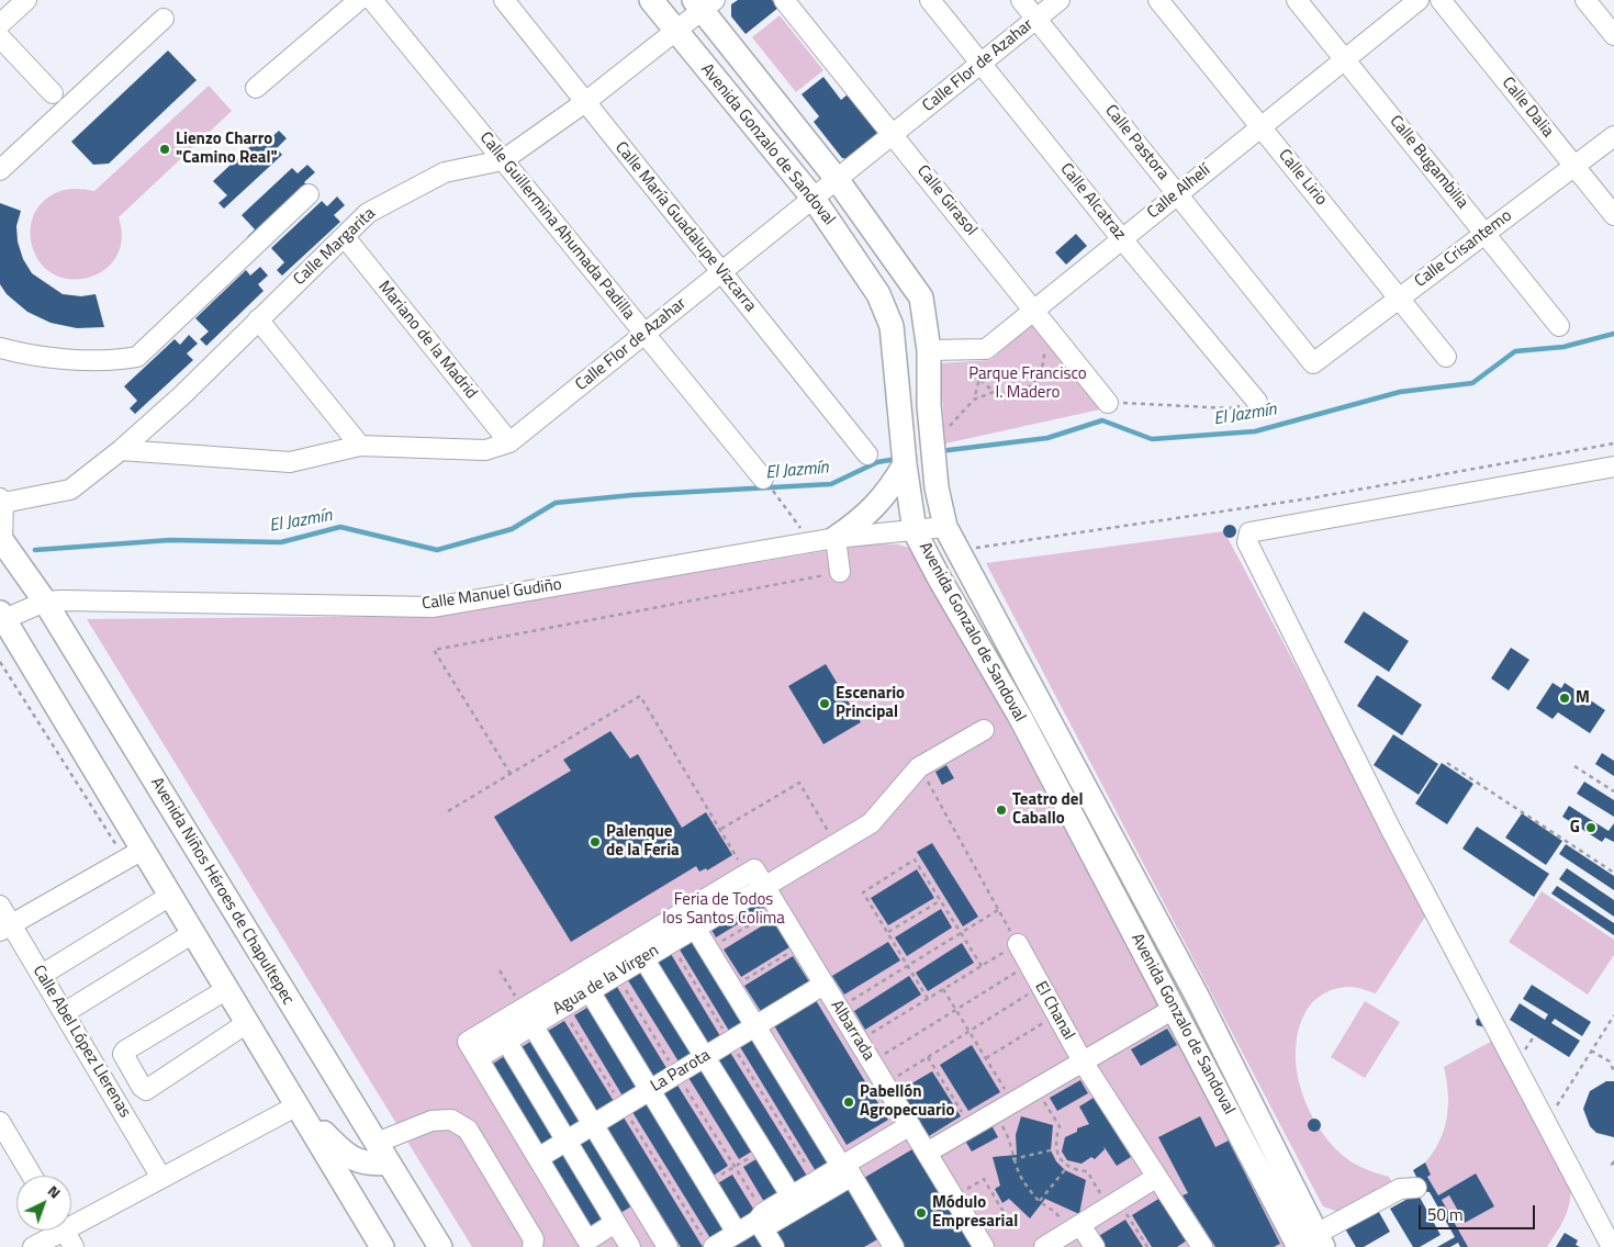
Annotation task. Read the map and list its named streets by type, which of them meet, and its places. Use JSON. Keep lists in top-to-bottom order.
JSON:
{
  "streets": {
    "main road": ["Avenida Gonzalo de Sandoval", "Avenida Niños Héroes de Chapultepec"],
    "street": [
      "Calle Flor de Azahar",
      "Calle Dalia",
      "Calle Pastora",
      "Calle Bugambilia",
      "Calle Lirio",
      "Calle Alhelí",
      "Calle Girasol",
      "Calle Alcatraz",
      "Calle Guillermina Ahumada Padilla",
      "Calle María Guadalupe Vizcarra",
      "Calle Margarita",
      "Calle Crisantemo",
      "Mariano de la Madrid",
      "Calle Manuel Gudiño",
      "Agua de la Virgen",
      "El Chanal",
      "Albarrada",
      "Calle Abel López Llerenas",
      "La Parota"
    ]
  },
  "crossings": [
    ["Calle Flor de Azahar", "Calle Pastora"],
    ["Calle Flor de Azahar", "Avenida Gonzalo de Sandoval"],
    ["Calle Flor de Azahar", "Calle Girasol"],
    ["Calle Flor de Azahar", "Calle Alcatraz"],
    ["Calle Flor de Azahar", "Calle Guillermina Ahumada Padilla"],
    ["Calle Flor de Azahar", "Calle María Guadalupe Vizcarra"],
    ["Calle Flor de Azahar", "Calle Margarita"],
    ["Calle Flor de Azahar", "Mariano de la Madrid"],
    ["Calle Dalia", "Calle Crisantemo"],
    ["Calle Pastora", "Calle Alhelí"],
    ["Calle Pastora", "Calle Crisantemo"],
    ["Avenida Gonzalo de Sandoval", "Calle Alhelí"],
    ["Avenida Gonzalo de Sandoval", "Calle Margarita"],
    ["Avenida Gonzalo de Sandoval", "Calle Manuel Gudiño"],
    ["Calle Bugambilia", "Calle Alhelí"],
    ["Calle Bugambilia", "Calle Crisantemo"],
    ["Calle Lirio", "Calle Alhelí"],
    ["Calle Lirio", "Calle Crisantemo"],
    ["Calle Alhelí", "Calle Girasol"],
    ["Calle Alhelí", "Calle Alcatraz"],
    ["Calle Guillermina Ahumada Padilla", "Calle Margarita"],
    ["Calle María Guadalupe Vizcarra", "Calle Margarita"],
    ["Calle Margarita", "Mariano de la Madrid"],
    ["Calle Manuel Gudiño", "Avenida Niños Héroes de Chapultepec"],
    ["Agua de la Virgen", "Albarrada"],
    ["Albarrada", "La Parota"]
  ],
  "water": ["El Jazmín"],
  "parks": ["Parque Francisco I. Madero", "Feria de Todos los Santos Colima"],
  "places": [
    "Lienzo Charro \"Camino Real\"",
    "M",
    "Escenario Principal",
    "Teatro del Caballo",
    "G",
    "Palenque de la Feria",
    "Pabellón Agropecuario",
    "Módulo Empresarial"
  ],
  "scale_bar": "50 m",
  "north": "top right"
}
